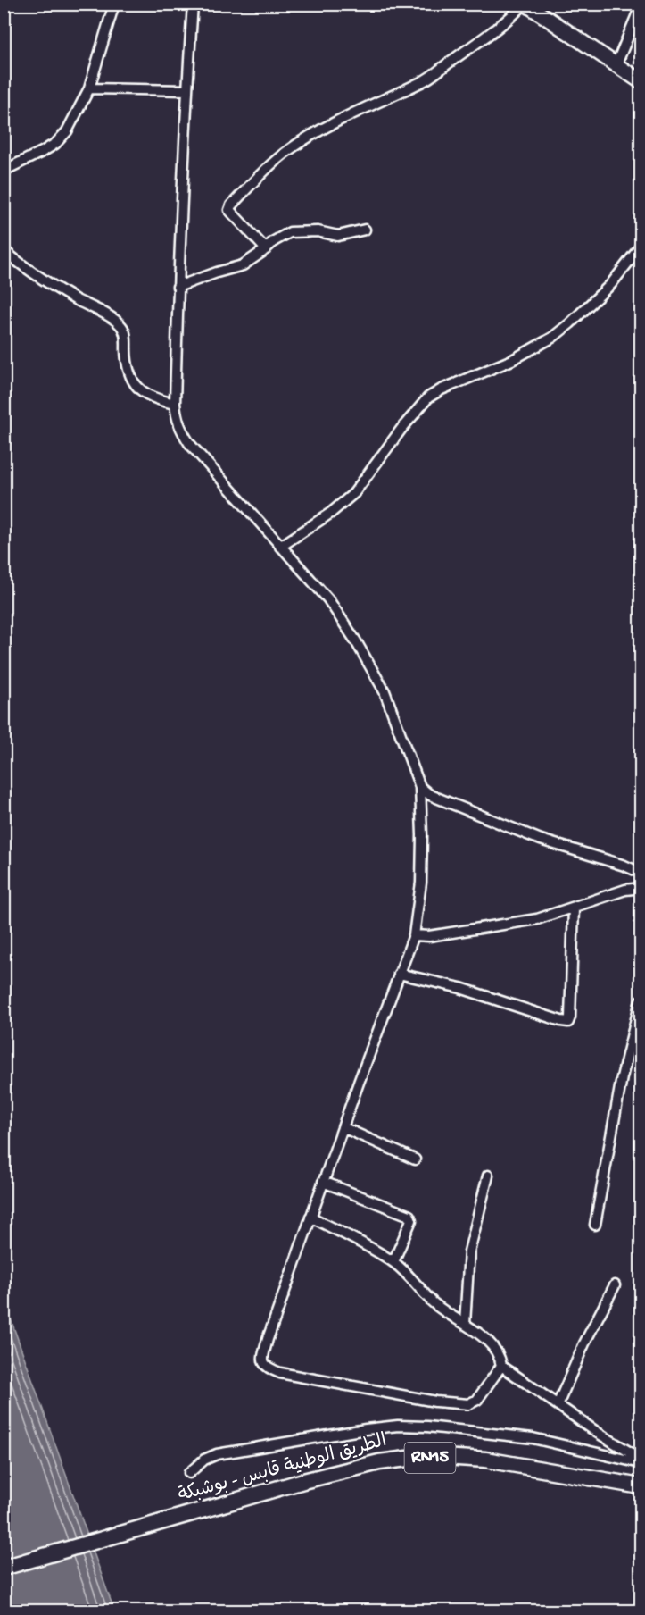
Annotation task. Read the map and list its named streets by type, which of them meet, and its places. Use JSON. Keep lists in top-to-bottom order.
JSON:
{
  "streets": {
    "main road": ["RN15", "الطريق الوطنية قابس - بوشبكة"]
  }
}
